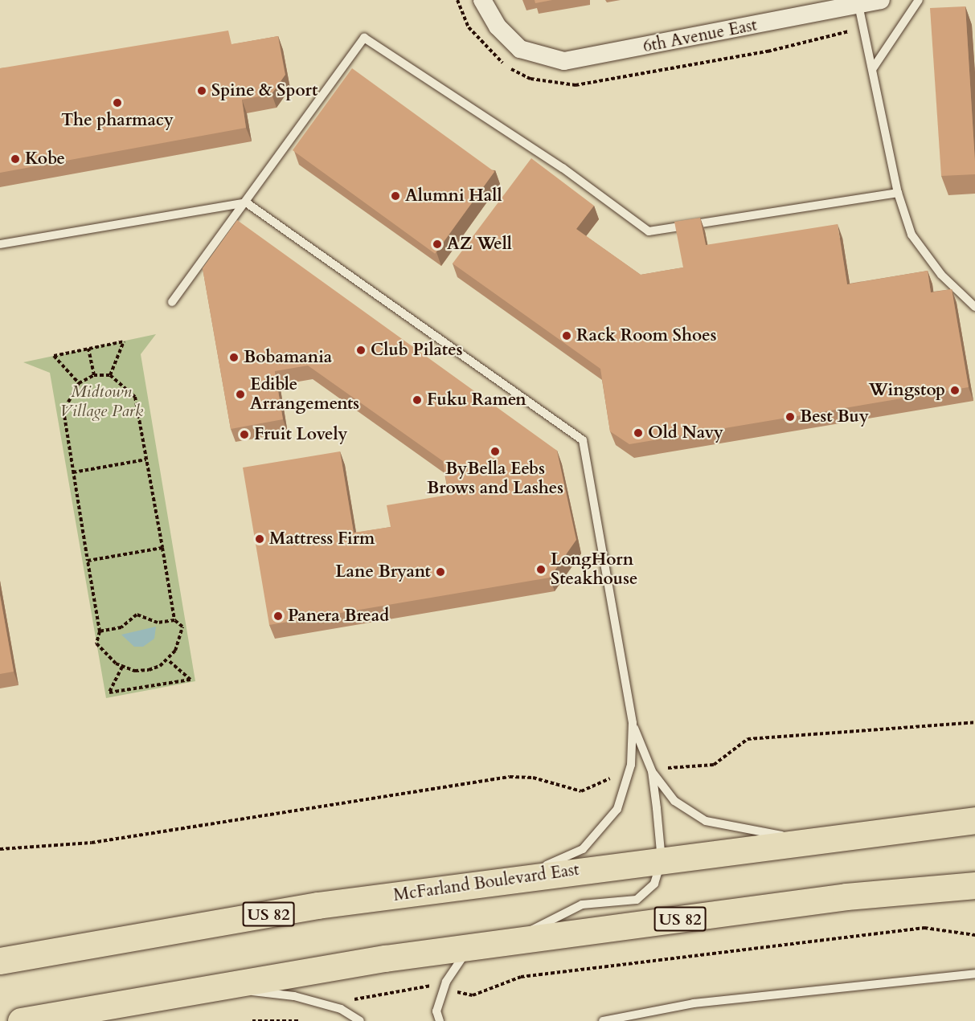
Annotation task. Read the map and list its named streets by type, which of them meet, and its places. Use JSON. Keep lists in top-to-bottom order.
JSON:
{
  "streets": {
    "highway": ["McFarland Boulevard East", "US 82"],
    "street": ["6th Avenue East"]
  },
  "parks": ["Midtown Village Park"],
  "places": [
    "Spine & Sport",
    "The pharmacy",
    "Kobe",
    "Alumni Hall",
    "AZ Well",
    "Rack Room Shoes",
    "Club Pilates",
    "Bobamania",
    "Wingstop",
    "Edible Arrangements",
    "Fuku Ramen",
    "Best Buy",
    "Old Navy",
    "Fruit Lovely",
    "ByBella Eebs Brows and Lashes",
    "Mattress Firm",
    "LongHorn Steakhouse",
    "Lane Bryant",
    "Panera Bread"
  ]
}
